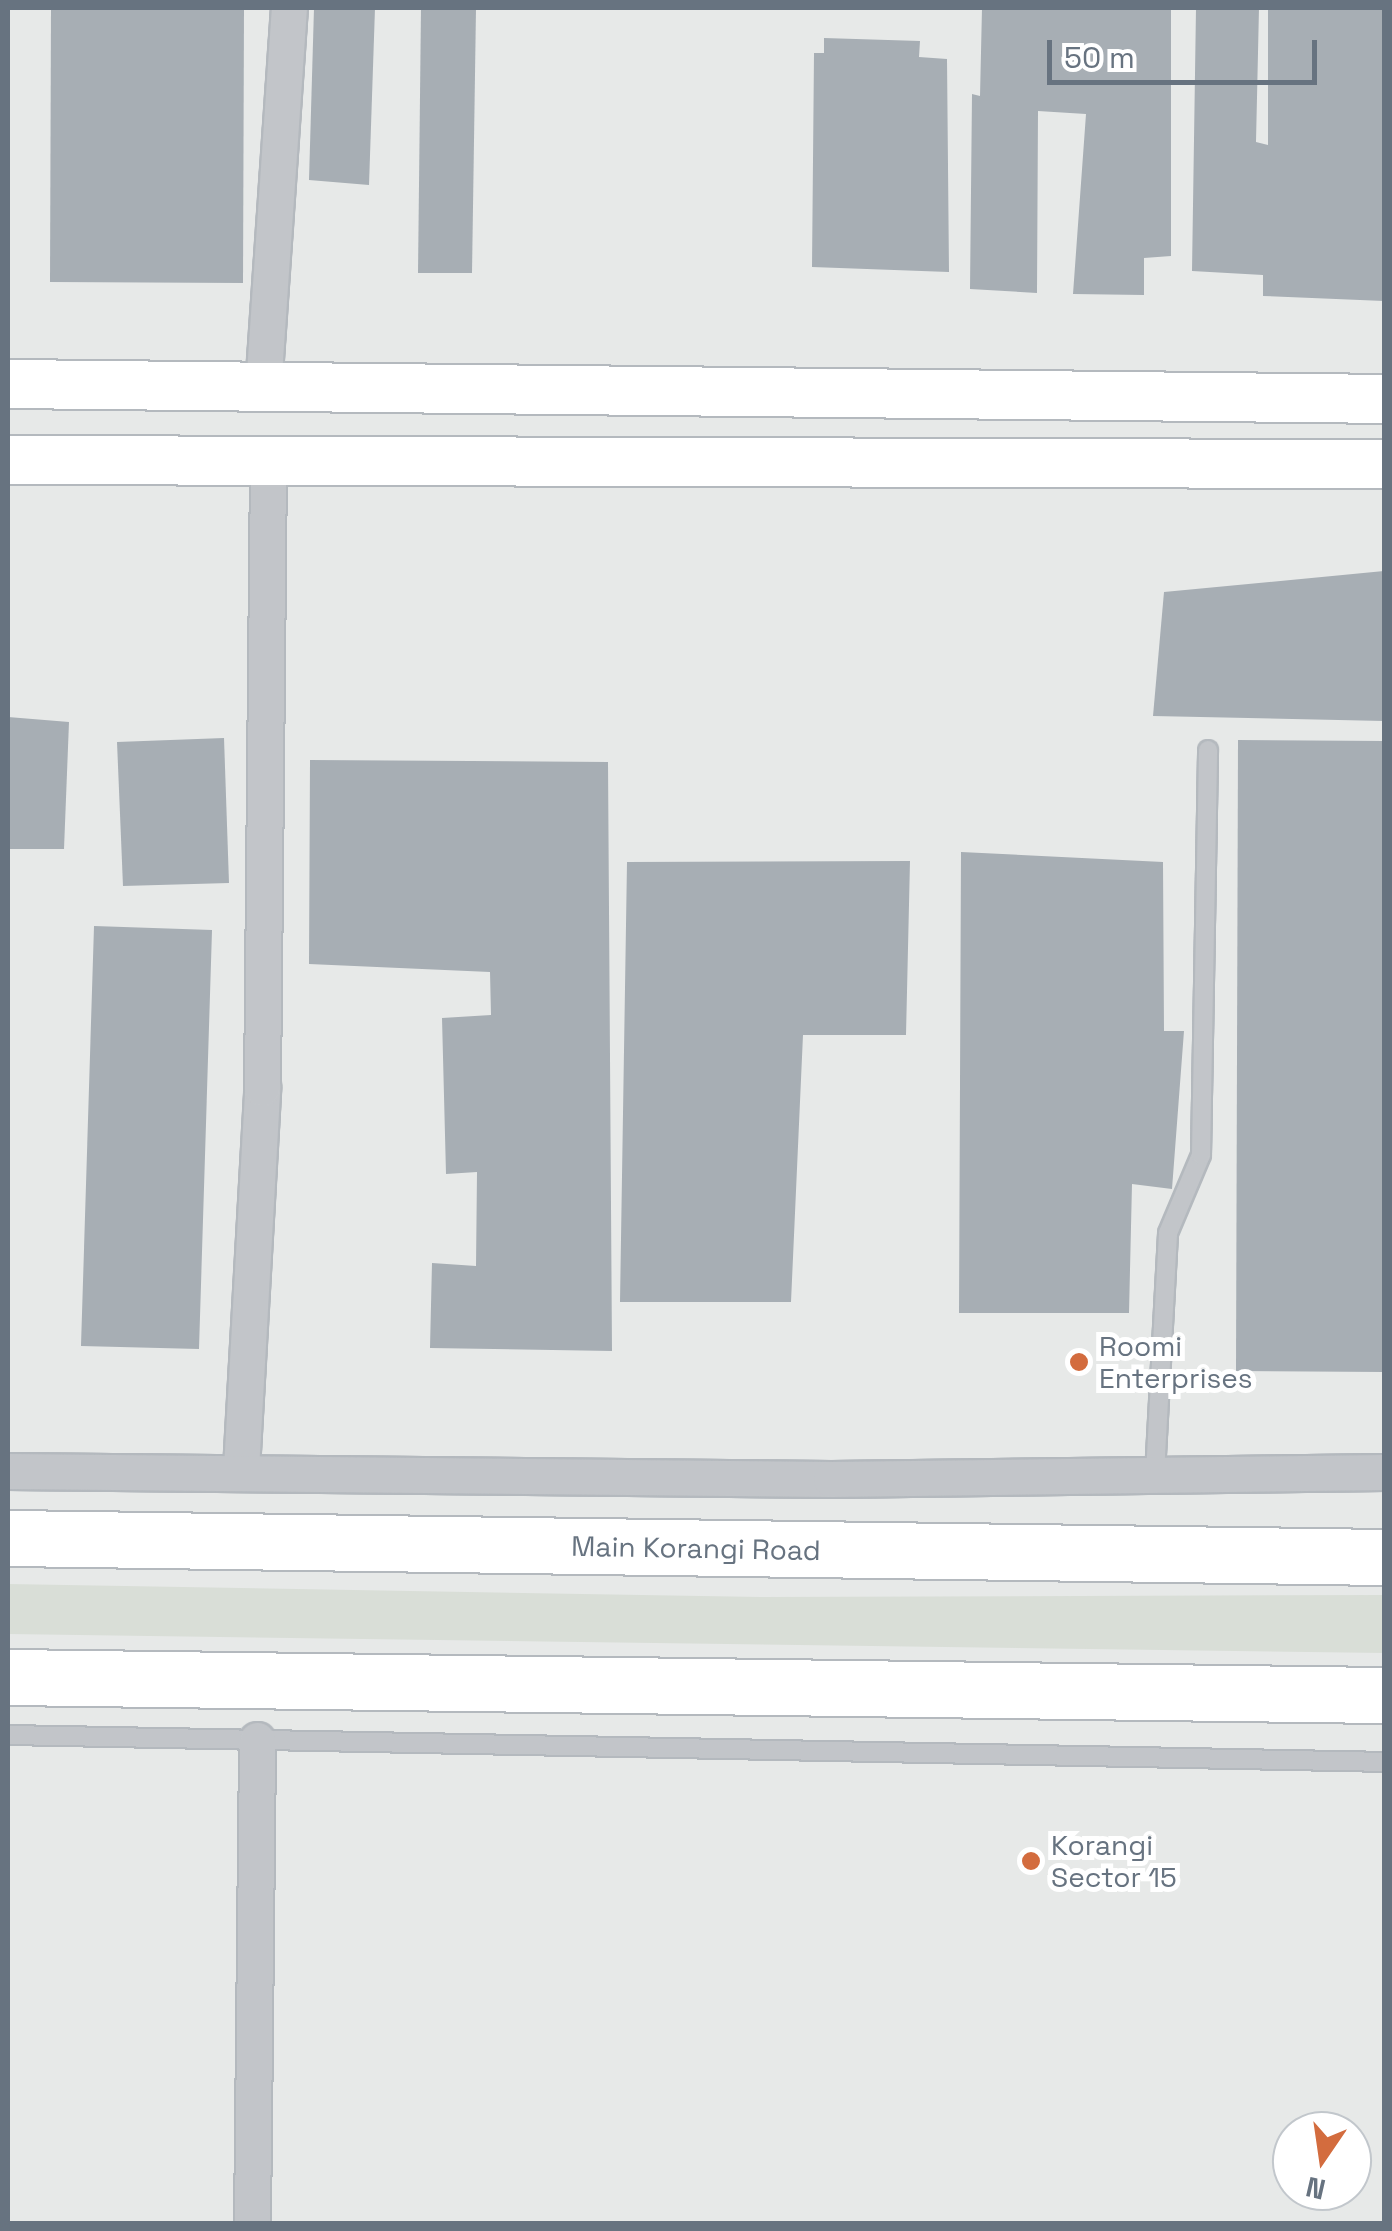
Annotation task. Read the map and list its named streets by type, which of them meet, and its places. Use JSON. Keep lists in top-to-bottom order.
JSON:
{
  "streets": {
    "main road": ["Main Korangi Road"]
  },
  "places": ["Roomi Enterprises", "Korangi Sector 15"],
  "scale_bar": "50 m",
  "north": "bottom"
}
